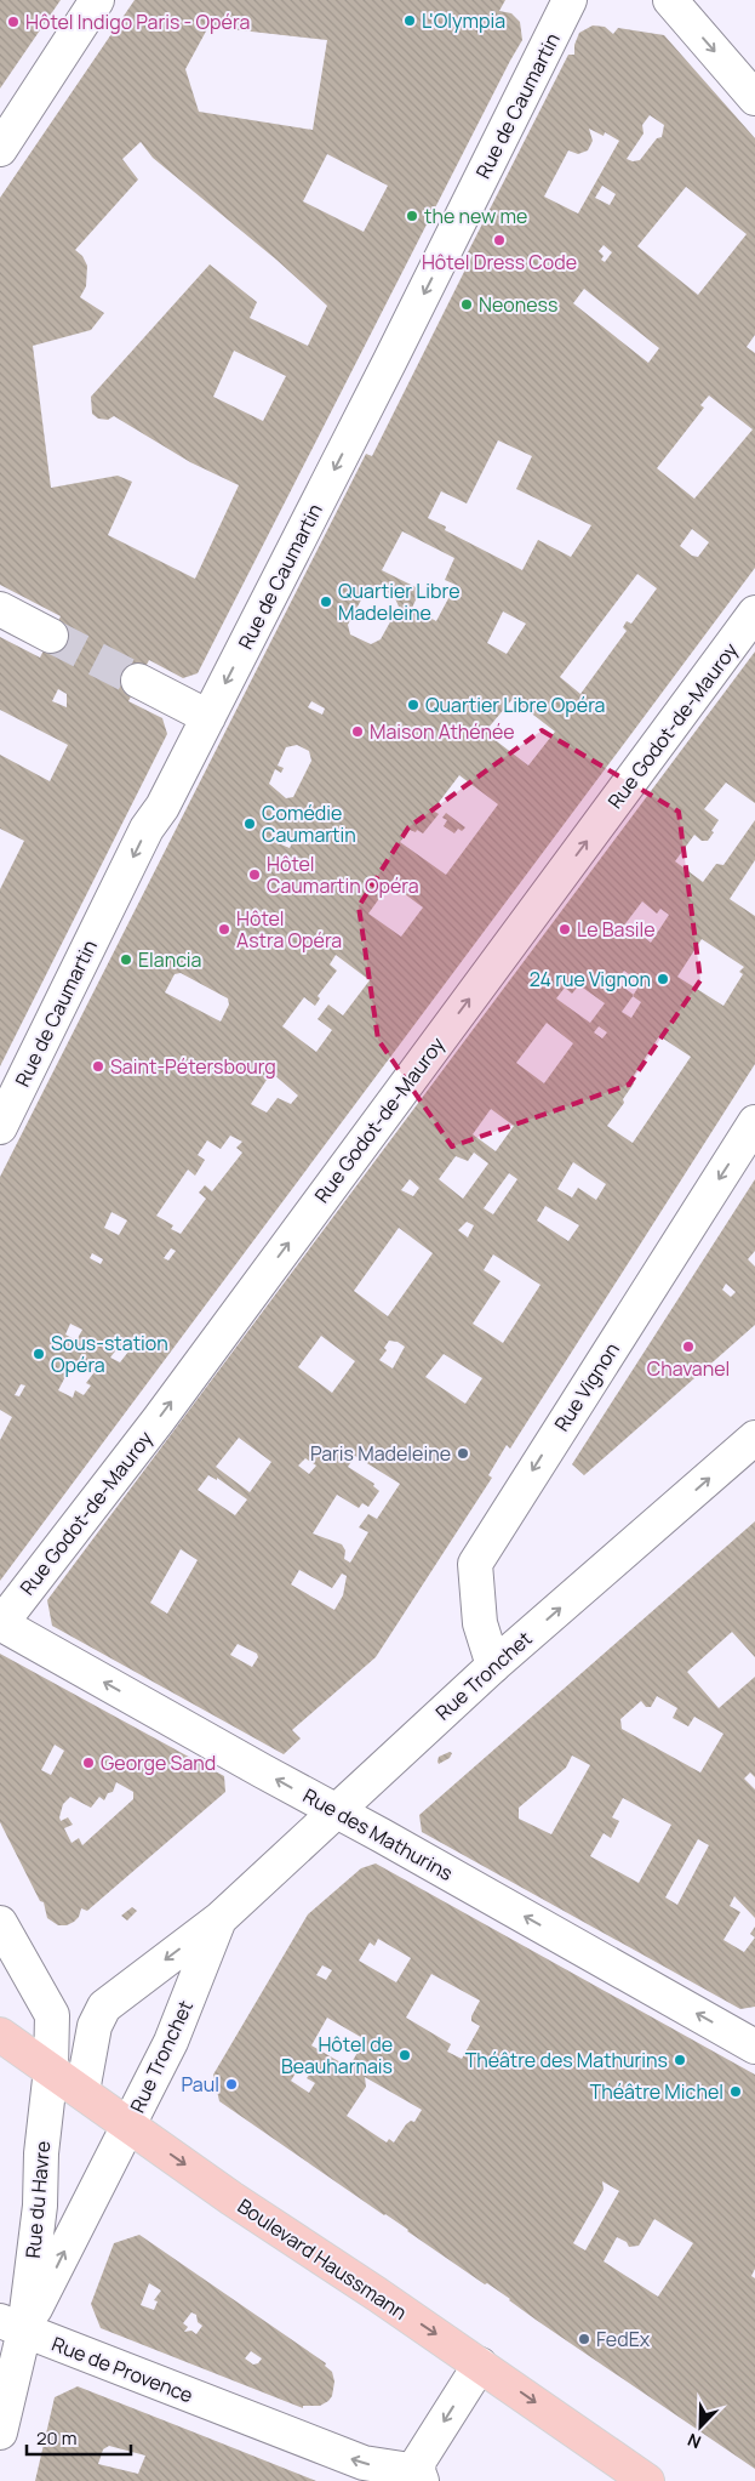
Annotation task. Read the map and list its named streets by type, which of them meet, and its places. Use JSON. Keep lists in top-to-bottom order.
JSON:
{
  "streets": {
    "main road": ["Boulevard Haussmann"],
    "street": [
      "Rue de Caumartin",
      "Rue Godot-de-Mauroy",
      "Rue Vignon",
      "Rue Tronchet",
      "Rue des Mathurins",
      "Rue du Havre",
      "Rue de Provence"
    ]
  },
  "crossings": [
    ["Rue Godot-de-Mauroy", "Rue des Mathurins"],
    ["Rue Vignon", "Rue Tronchet"],
    ["Rue Tronchet", "Rue des Mathurins"],
    ["Rue Tronchet", "Rue du Havre"],
    ["Rue Tronchet", "Boulevard Haussmann"],
    ["Rue du Havre", "Boulevard Haussmann"],
    ["Rue du Havre", "Rue de Provence"]
  ],
  "one_way": [
    "Rue de Caumartin",
    "Rue Godot-de-Mauroy",
    "Rue Vignon",
    "Rue des Mathurins",
    "Boulevard Haussmann",
    "Rue de Provence"
  ],
  "places": [
    "L'Olympia",
    "Hôtel Indigo Paris - Opéra",
    "the new me",
    "Hôtel Dress Code",
    "Neoness",
    "Quartier Libre Madeleine",
    "Quartier Libre Opéra",
    "Maison Athénée",
    "Comédie Caumartin",
    "Hôtel Caumartin Opéra",
    "Hôtel Astra Opéra",
    "Le Basile",
    "Elancia",
    "24 rue Vignon",
    "Saint-Pétersbourg",
    "Chavanel",
    "Sous-station Opéra",
    "Paris Madeleine",
    "George Sand",
    "Hôtel de Beauharnais",
    "Théâtre des Mathurins",
    "Paul",
    "Théâtre Michel",
    "FedEx"
  ],
  "scale_bar": "20 m",
  "north": "bottom left"
}
